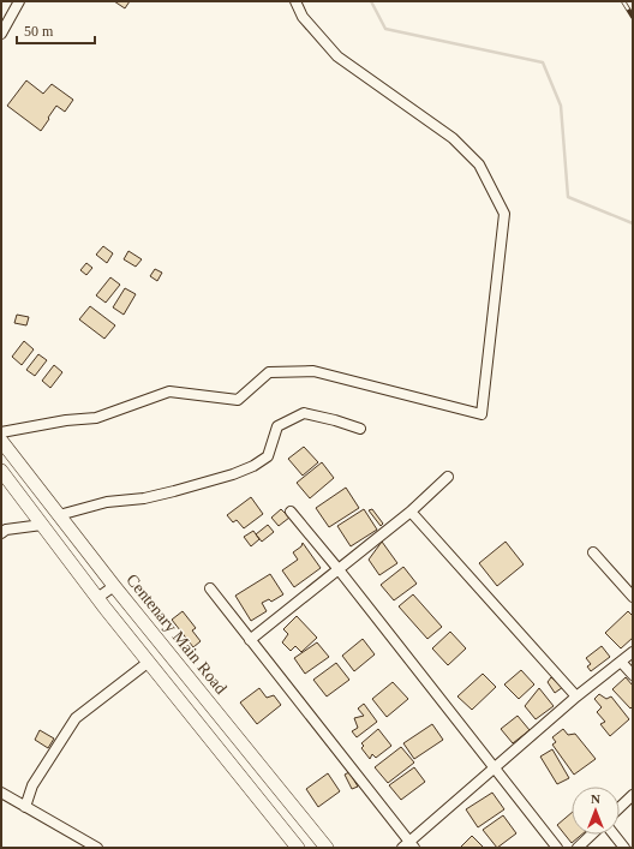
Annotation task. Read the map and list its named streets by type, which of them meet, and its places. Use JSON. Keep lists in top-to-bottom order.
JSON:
{
  "streets": {
    "street": ["Centenary Main Road"]
  },
  "scale_bar": "50 m",
  "north": "top"
}
